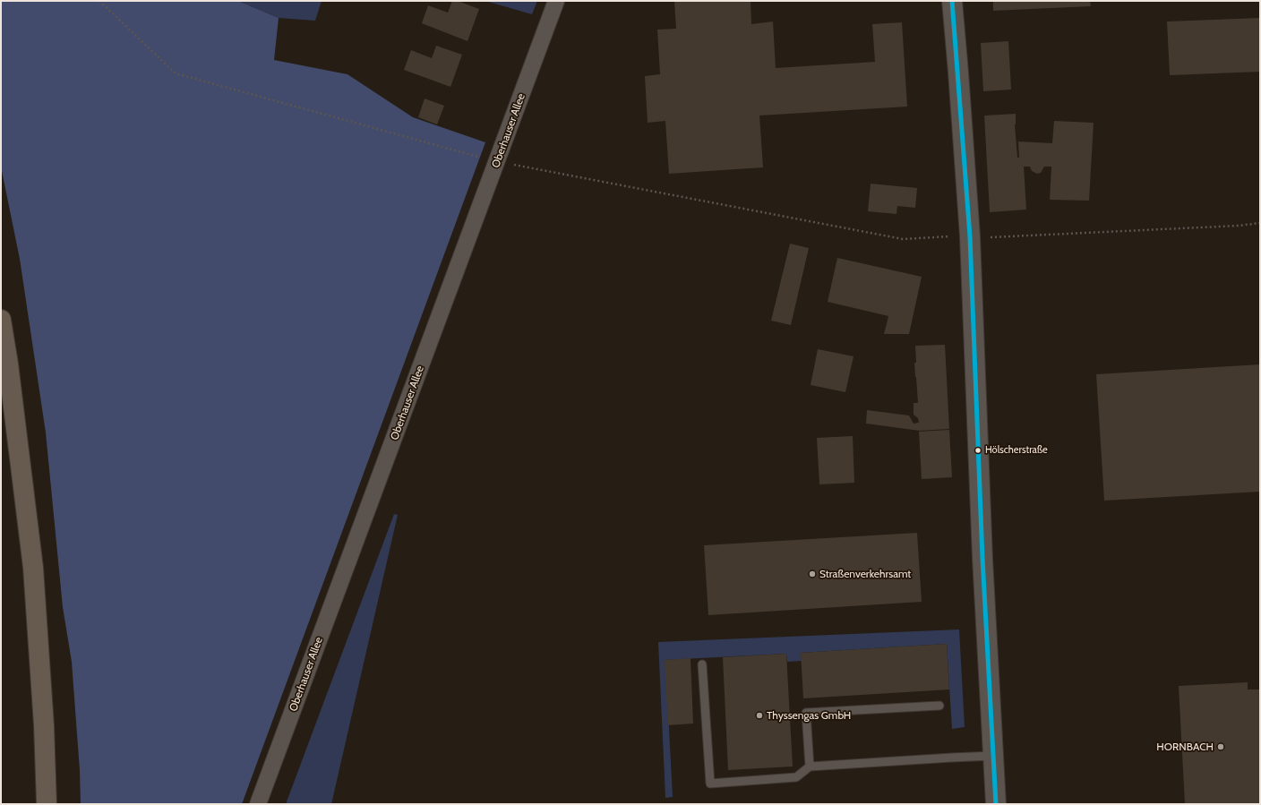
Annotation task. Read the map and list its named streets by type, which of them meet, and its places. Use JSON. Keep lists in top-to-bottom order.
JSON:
{
  "streets": {
    "street": ["Oberhauser Allee"]
  },
  "places": [
    "Hölscherstraße",
    "Straßenverkehrsamt",
    "Thyssengas GmbH",
    "HORNBACH"
  ]
}
